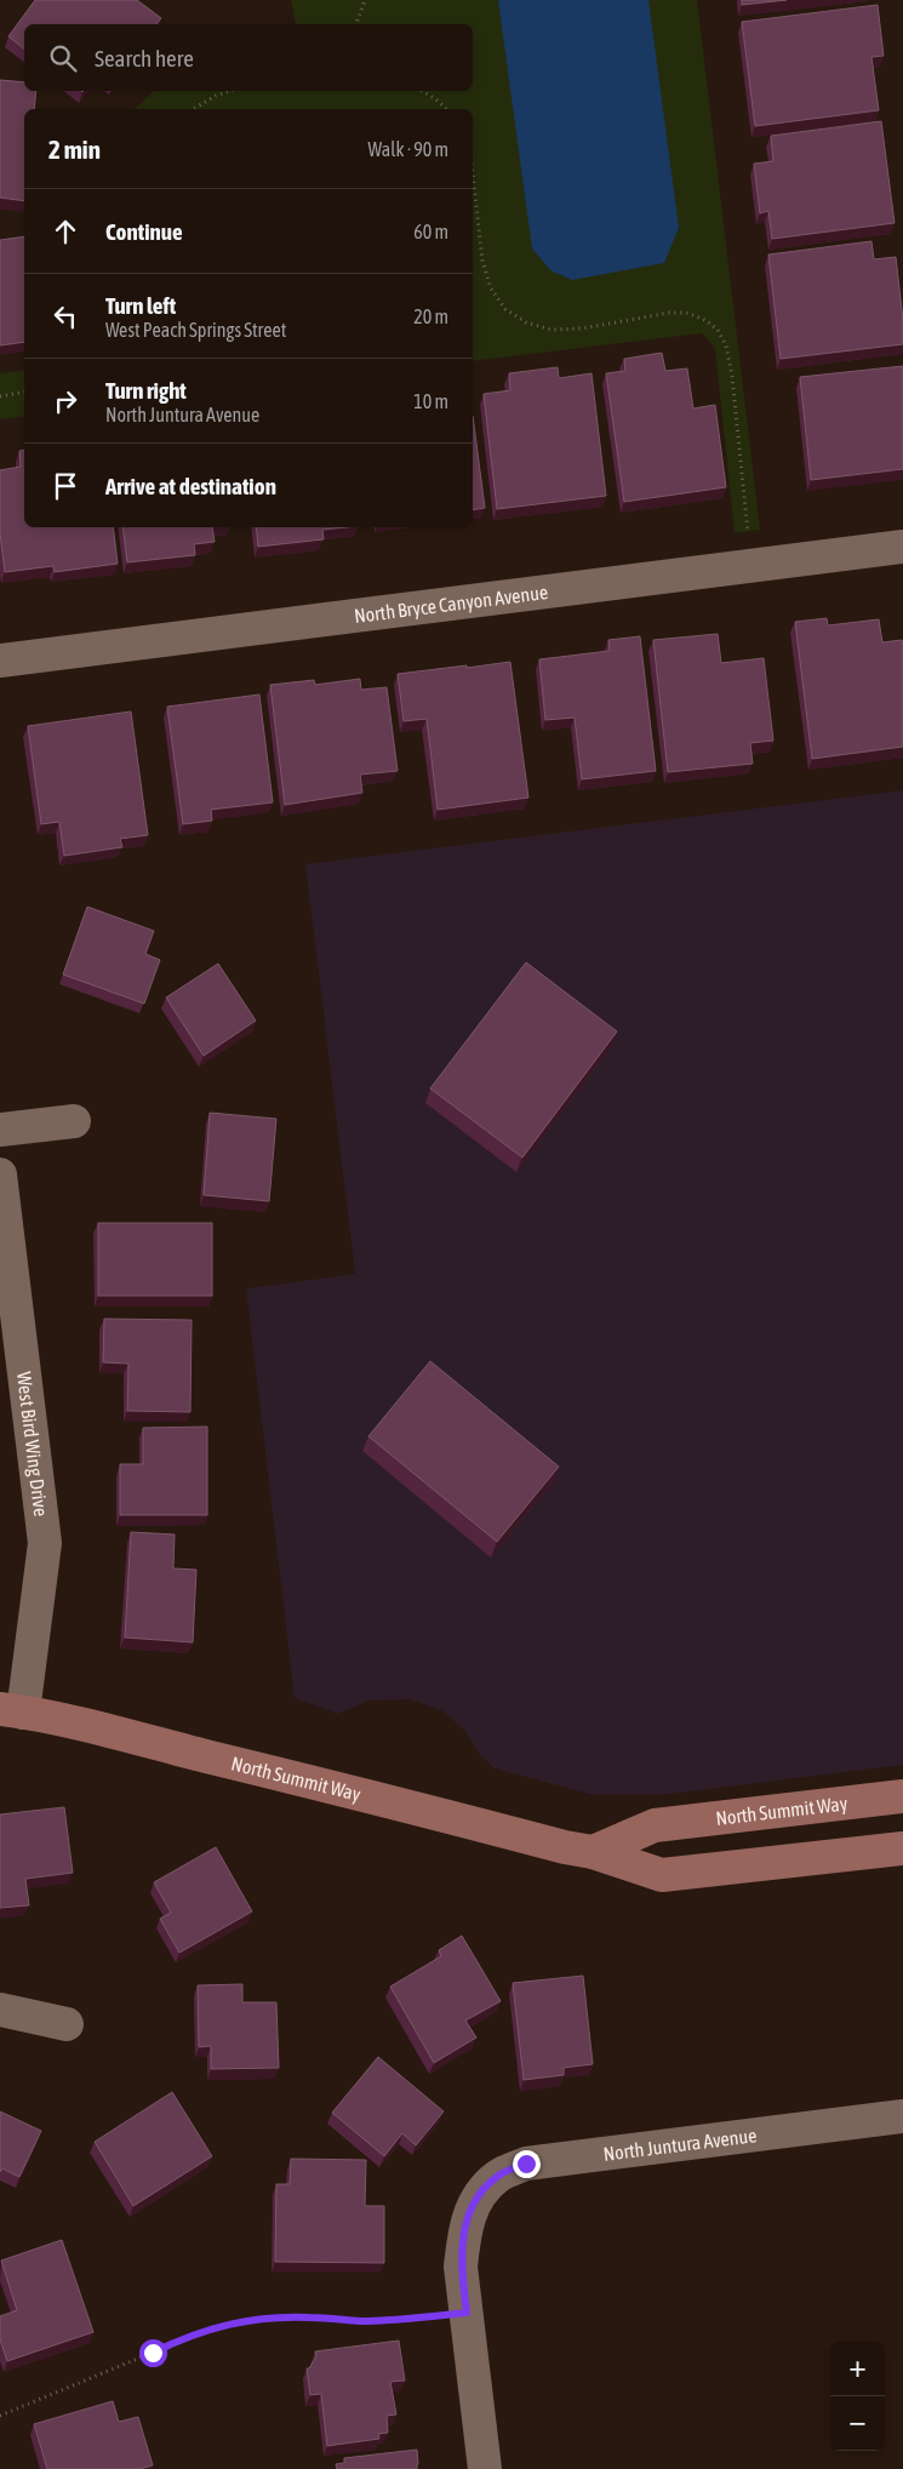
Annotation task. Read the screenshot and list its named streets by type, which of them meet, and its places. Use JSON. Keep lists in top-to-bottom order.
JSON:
{
  "streets": {
    "street": [
      "North Bryce Canyon Avenue",
      "West Bird Wing Drive",
      "North Summit Way",
      "North Juntura Avenue"
    ]
  },
  "crossings": [
    ["West Bird Wing Drive", "North Summit Way"]
  ],
  "page": {
    "search": "Search here",
    "heading": ["2 min", "Walk · 90 m"],
    "list": [
      ["Continue", "60 m"],
      ["Turn left", "West Peach Springs Street", "20 m"],
      ["Turn right", "North Juntura Avenue", "10 m"],
      "Arrive at destination"
    ],
    "map_buttons": ["+", "−"]
  }
}
